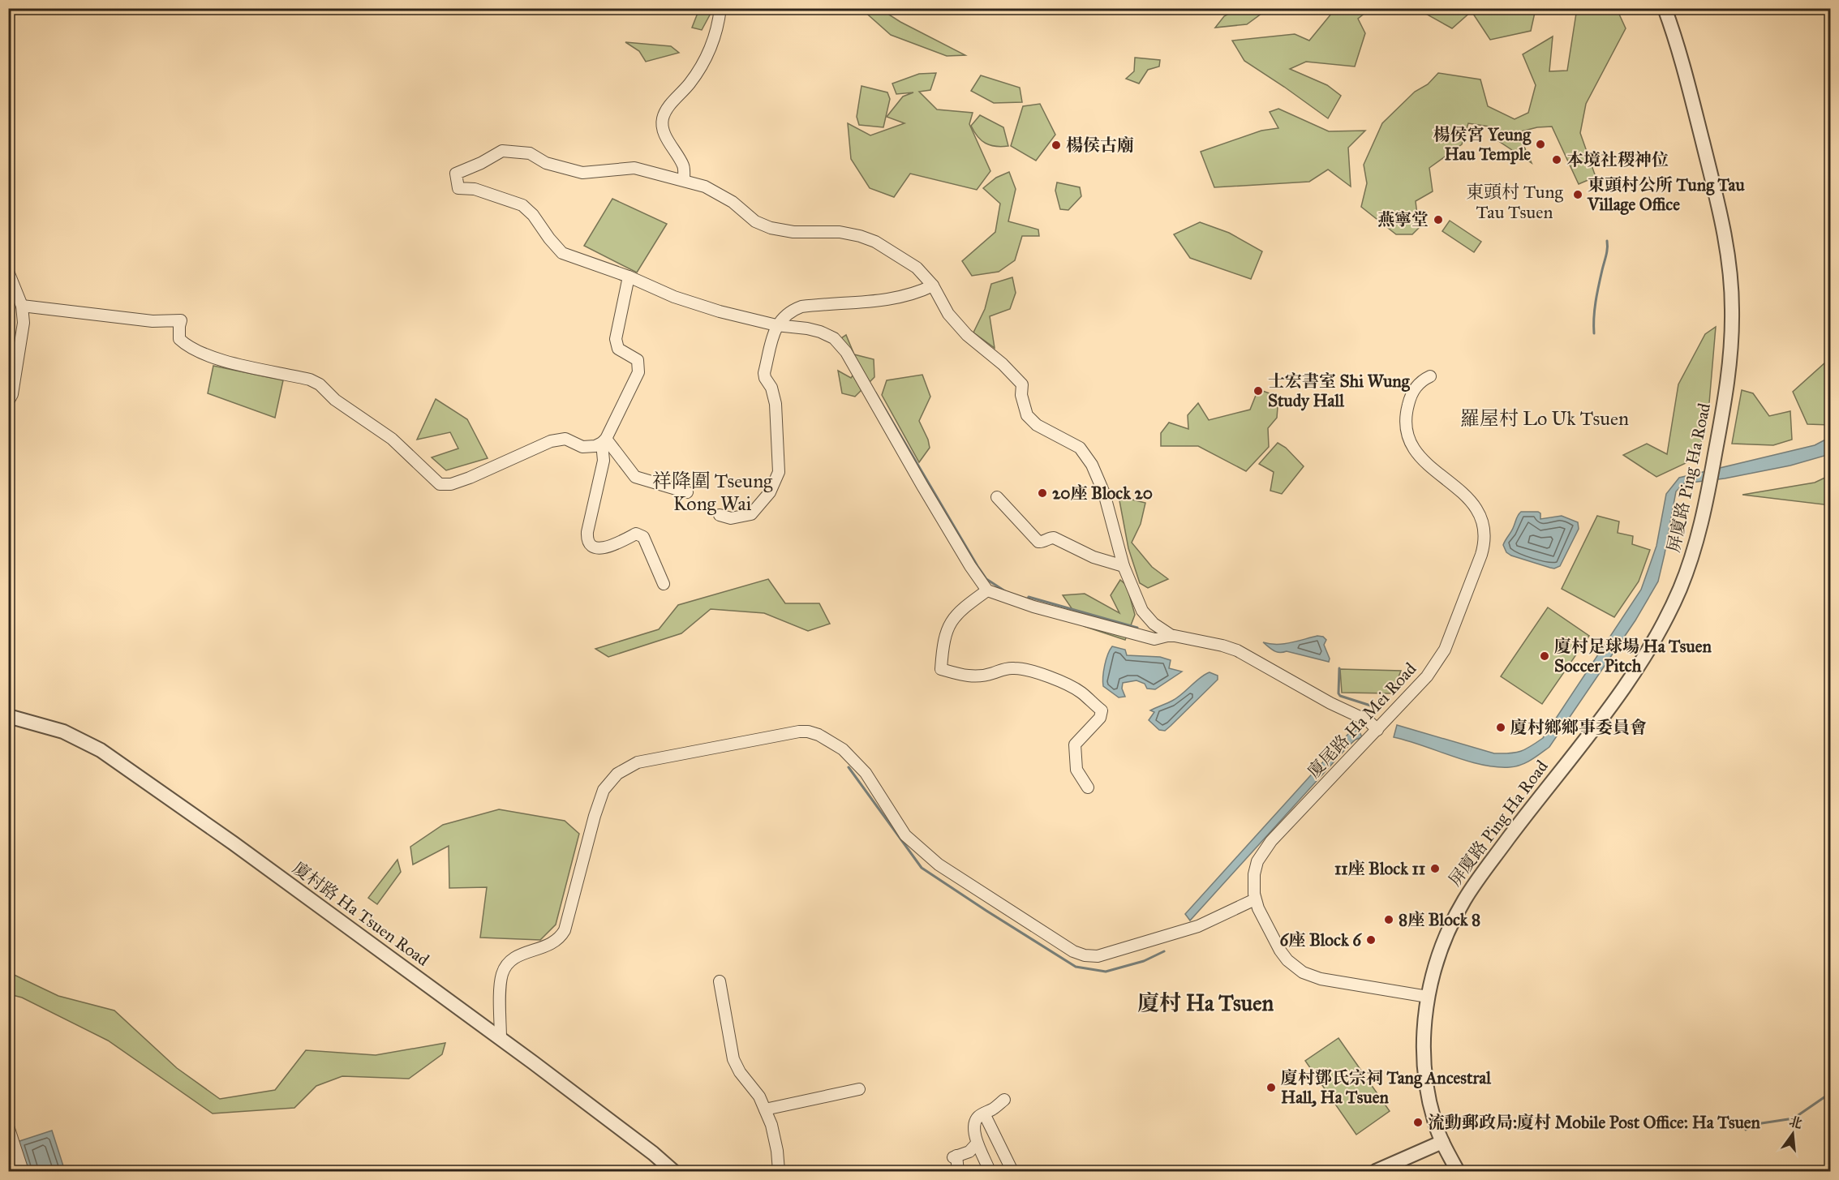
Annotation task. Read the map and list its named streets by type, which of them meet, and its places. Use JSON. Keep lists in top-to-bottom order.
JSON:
{
  "streets": {
    "street": ["屏廈路 Ping Ha Road", "廈尾路 Ha Mei Road", "廈村路 Ha Tsuen Road"]
  },
  "crossings": [
    ["屏廈路 Ping Ha Road", "廈尾路 Ha Mei Road"]
  ],
  "districts": [
    "東頭村 Tung Tau Tsuen",
    "羅屋村 Lo Uk Tsuen",
    "祥降圍 Tseung Kong Wai",
    "廈村 Ha Tsuen"
  ],
  "places": [
    "楊侯宮 Yeung Hau Temple",
    "楊侯古廟",
    "本境社稷神位",
    "東頭村公所 Tung Tau Village Office",
    "燕寧堂",
    "士宏書室 Shi Wung Study Hall",
    "20座 Block 20",
    "廈村足球場 Ha Tsuen Soccer Pitch",
    "廈村鄉鄉事委員會",
    "11座 Block 11",
    "8座 Block 8",
    "6座 Block 6",
    "廈村鄧氏宗祠 Tang Ancestral Hall, Ha Tsuen",
    "流動郵政局:廈村 Mobile Post Office: Ha Tsuen"
  ],
  "north": "top"
}
